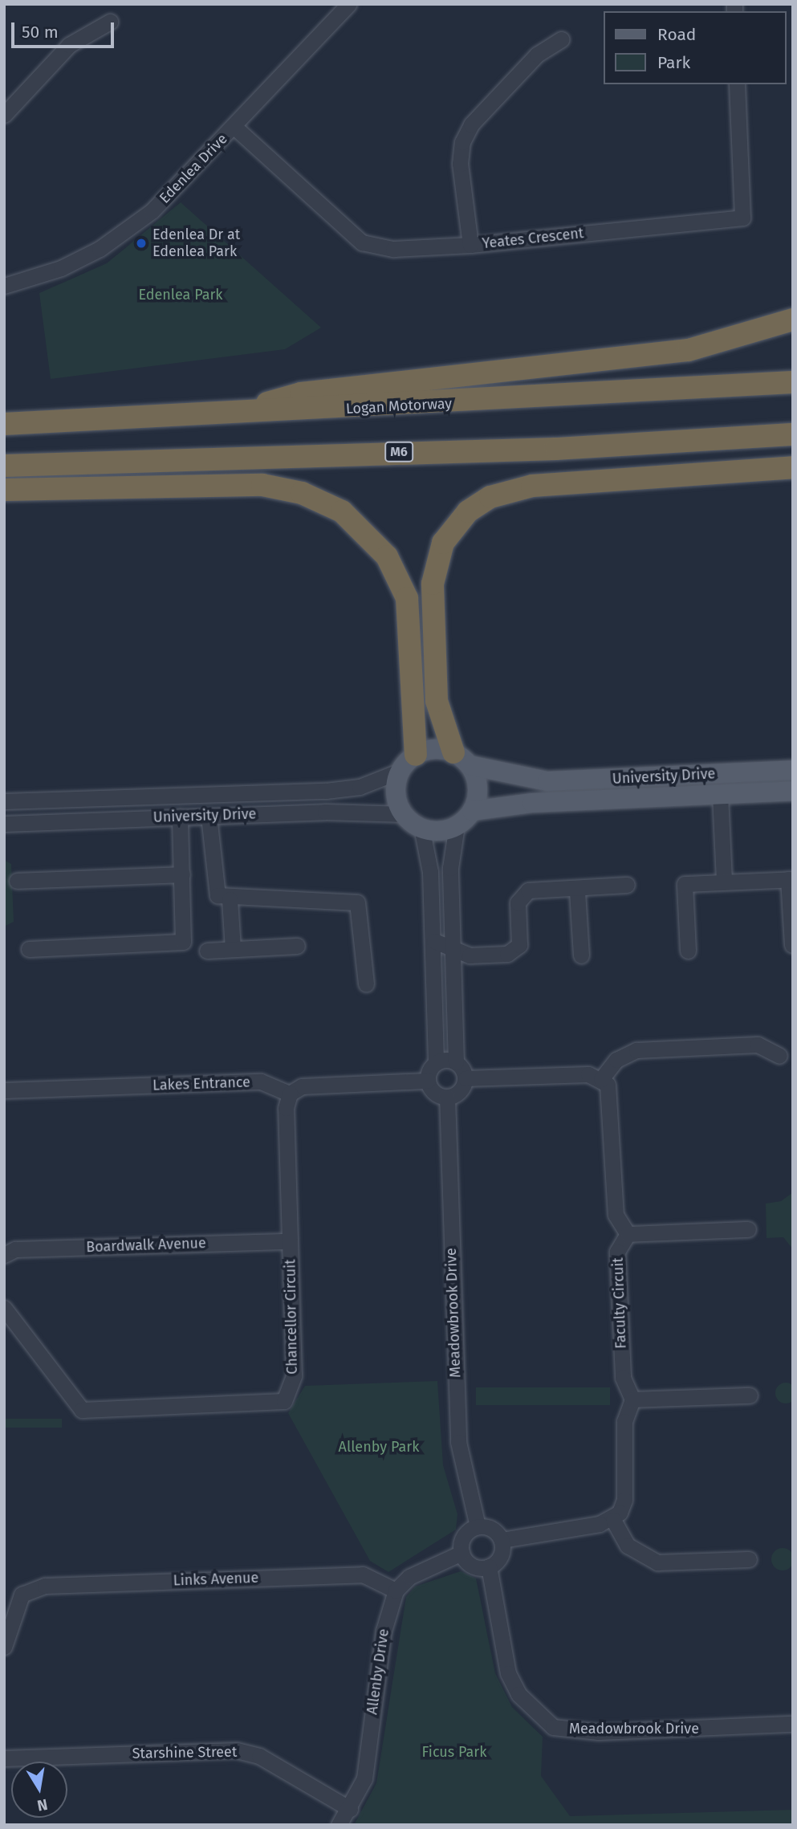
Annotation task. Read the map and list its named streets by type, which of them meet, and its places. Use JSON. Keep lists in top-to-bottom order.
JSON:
{
  "streets": {
    "highway": ["Logan Motorway", "M6"],
    "main road": ["University Drive"],
    "street": [
      "Edenlea Drive",
      "Yeates Crescent",
      "Lakes Entrance",
      "Boardwalk Avenue",
      "Faculty Circuit",
      "Meadowbrook Drive",
      "Chancellor Circuit",
      "Links Avenue",
      "Allenby Drive",
      "Starshine Street"
    ]
  },
  "crossings": [
    ["Edenlea Drive", "Yeates Crescent"],
    ["Lakes Entrance", "Chancellor Circuit"],
    ["Boardwalk Avenue", "Chancellor Circuit"],
    ["Links Avenue", "Allenby Drive"],
    ["Allenby Drive", "Starshine Street"]
  ],
  "parks": ["Edenlea Park", "Allenby Park", "Ficus Park"],
  "places": ["Edenlea Dr at Edenlea Park"],
  "legend": ["Road", "Park"],
  "scale_bar": "50 m",
  "north": "bottom"
}
